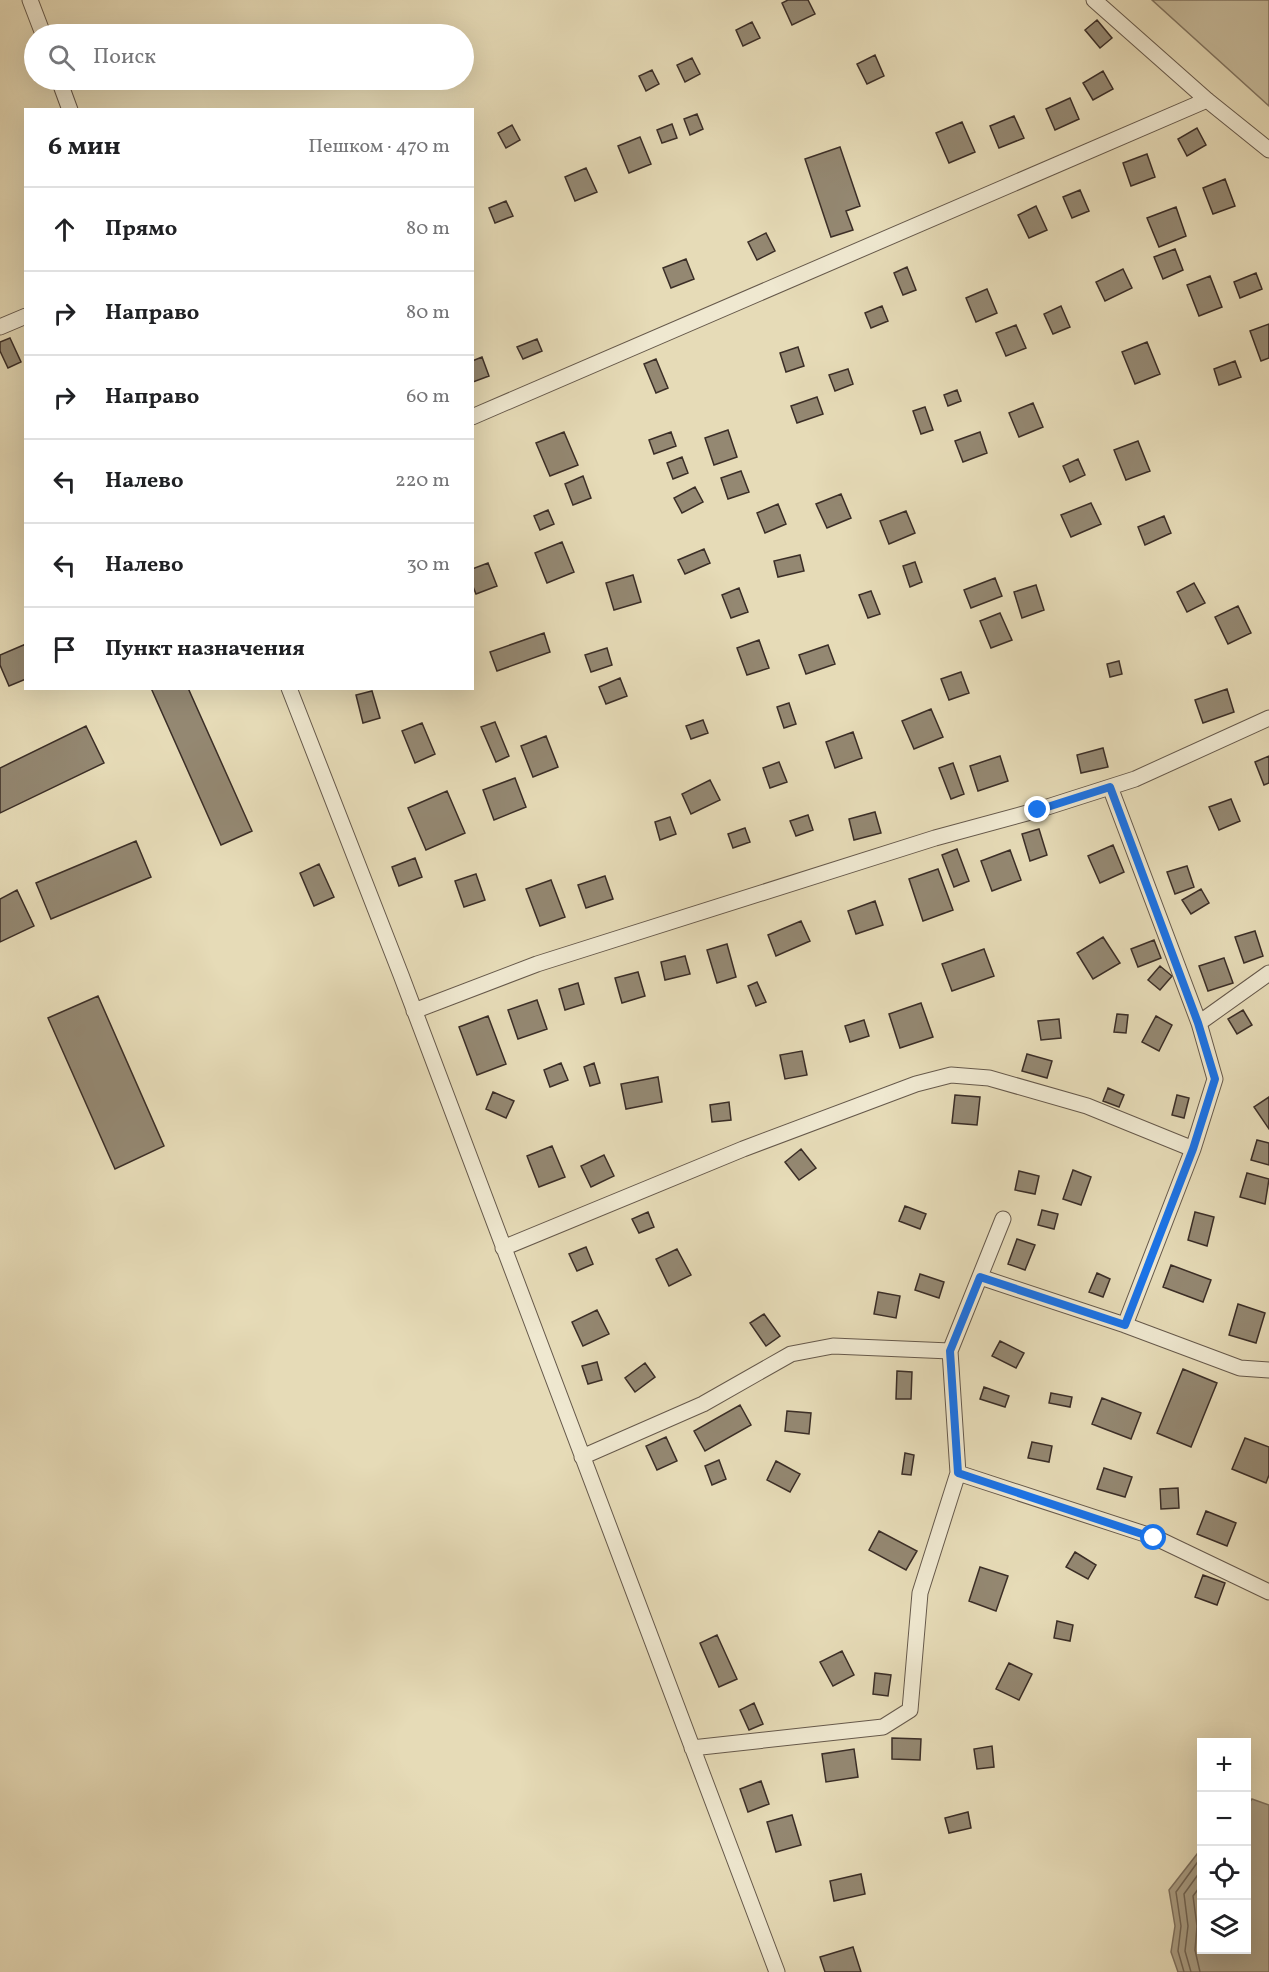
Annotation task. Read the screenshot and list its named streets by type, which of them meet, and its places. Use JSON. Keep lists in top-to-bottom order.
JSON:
{
  "page": {
    "search": "Поиск",
    "heading": ["6 мин", "Пешком · 470 m"],
    "list": [
      ["Прямо", "80 m"],
      ["Направо", "80 m"],
      ["Направо", "60 m"],
      ["Налево", "220 m"],
      ["Налево", "30 m"],
      "Пункт назначения"
    ],
    "map_buttons": ["+", "−"]
  }
}
